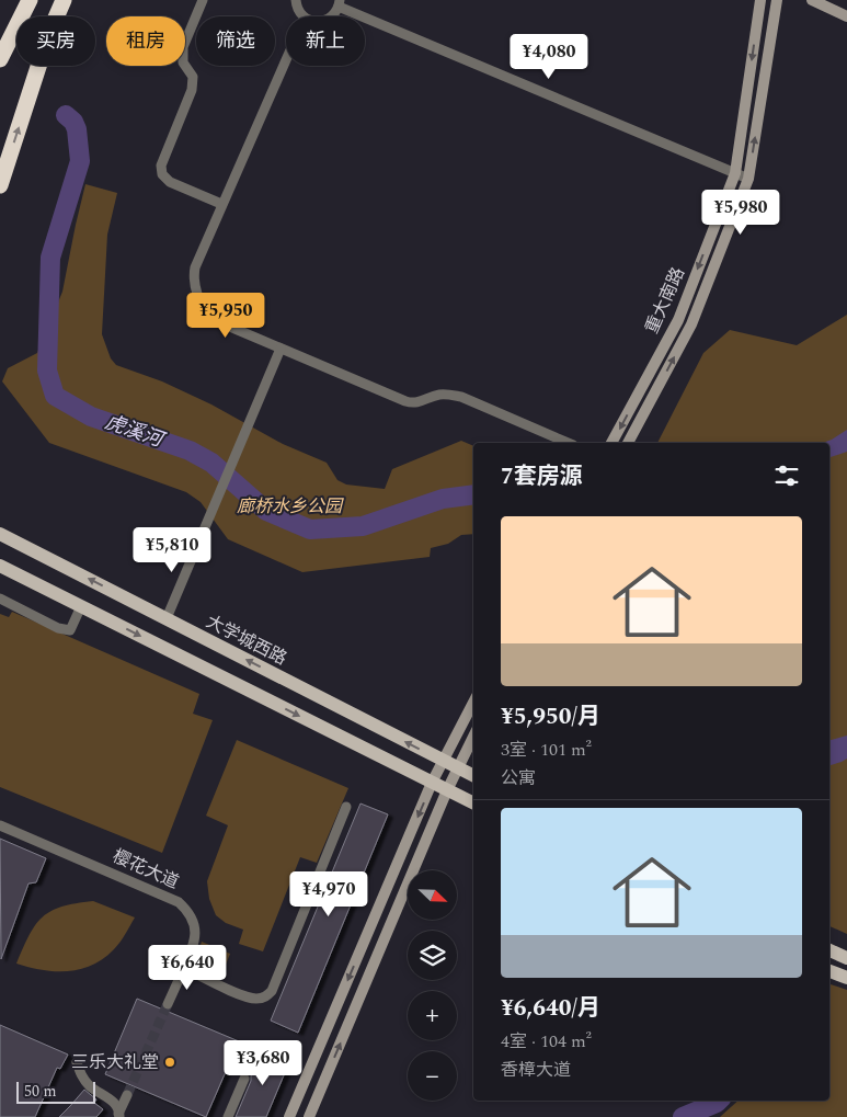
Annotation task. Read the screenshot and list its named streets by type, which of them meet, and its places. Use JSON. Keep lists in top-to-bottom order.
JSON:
{
  "streets": {
    "main road": ["重大南路", "大学城西路"],
    "street": ["樱花大道"]
  },
  "water": ["虎溪河"],
  "parks": ["廊桥水乡公园"],
  "places": ["三乐大礼堂"],
  "scale_bar": "50 m",
  "north": "bottom right",
  "page": {
    "chip": [
      "买房",
      "租房",
      "筛选",
      "新上"
    ],
    "price": [
      "¥4,080",
      "¥5,980",
      "¥5,950",
      "¥5,810",
      "¥4,970",
      "¥6,640",
      "¥3,680"
    ],
    "heading": "7套房源",
    "list": [
      {
        "name": "¥5,950/月",
        "note": "3室 · 101 m² · 公寓"
      },
      {
        "name": "¥6,640/月",
        "note": "4室 · 104 m² · 香樟大道"
      }
    ],
    "map_buttons": ["+", "−"],
    "scale": "50 m"
  }
}
